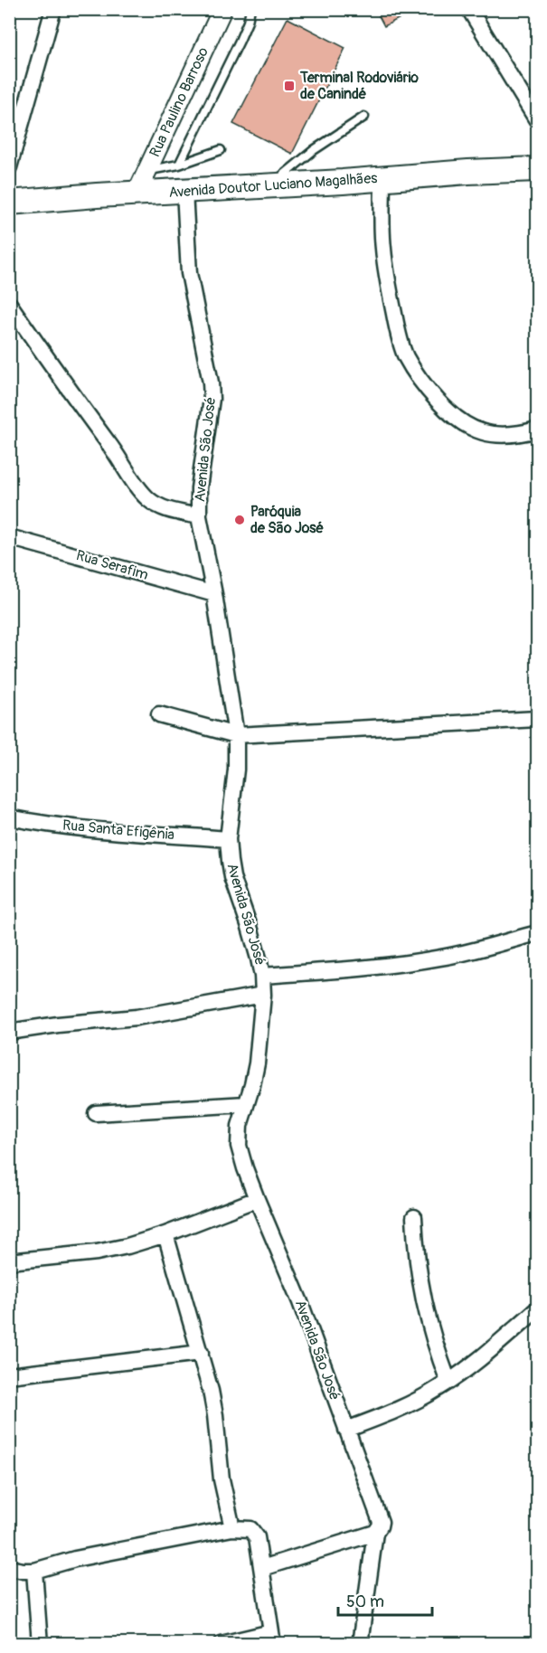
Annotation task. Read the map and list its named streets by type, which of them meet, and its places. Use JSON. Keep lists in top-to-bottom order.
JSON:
{
  "streets": {
    "main road": ["Avenida Doutor Luciano Magalhães"],
    "street": [
      "Rua Paulino Barroso",
      "Avenida São José",
      "Rua Serafim",
      "Rua Santa Efigênia"
    ]
  },
  "crossings": [
    ["Rua Paulino Barroso", "Avenida Doutor Luciano Magalhães"],
    ["Avenida Doutor Luciano Magalhães", "Avenida São José"],
    ["Avenida São José", "Rua Serafim"],
    ["Avenida São José", "Rua Santa Efigênia"]
  ],
  "places": {
    "transit": ["Terminal Rodoviário de Canindé"],
    "other": ["Paróquia de São José"]
  },
  "scale_bar": "50 m"
}
